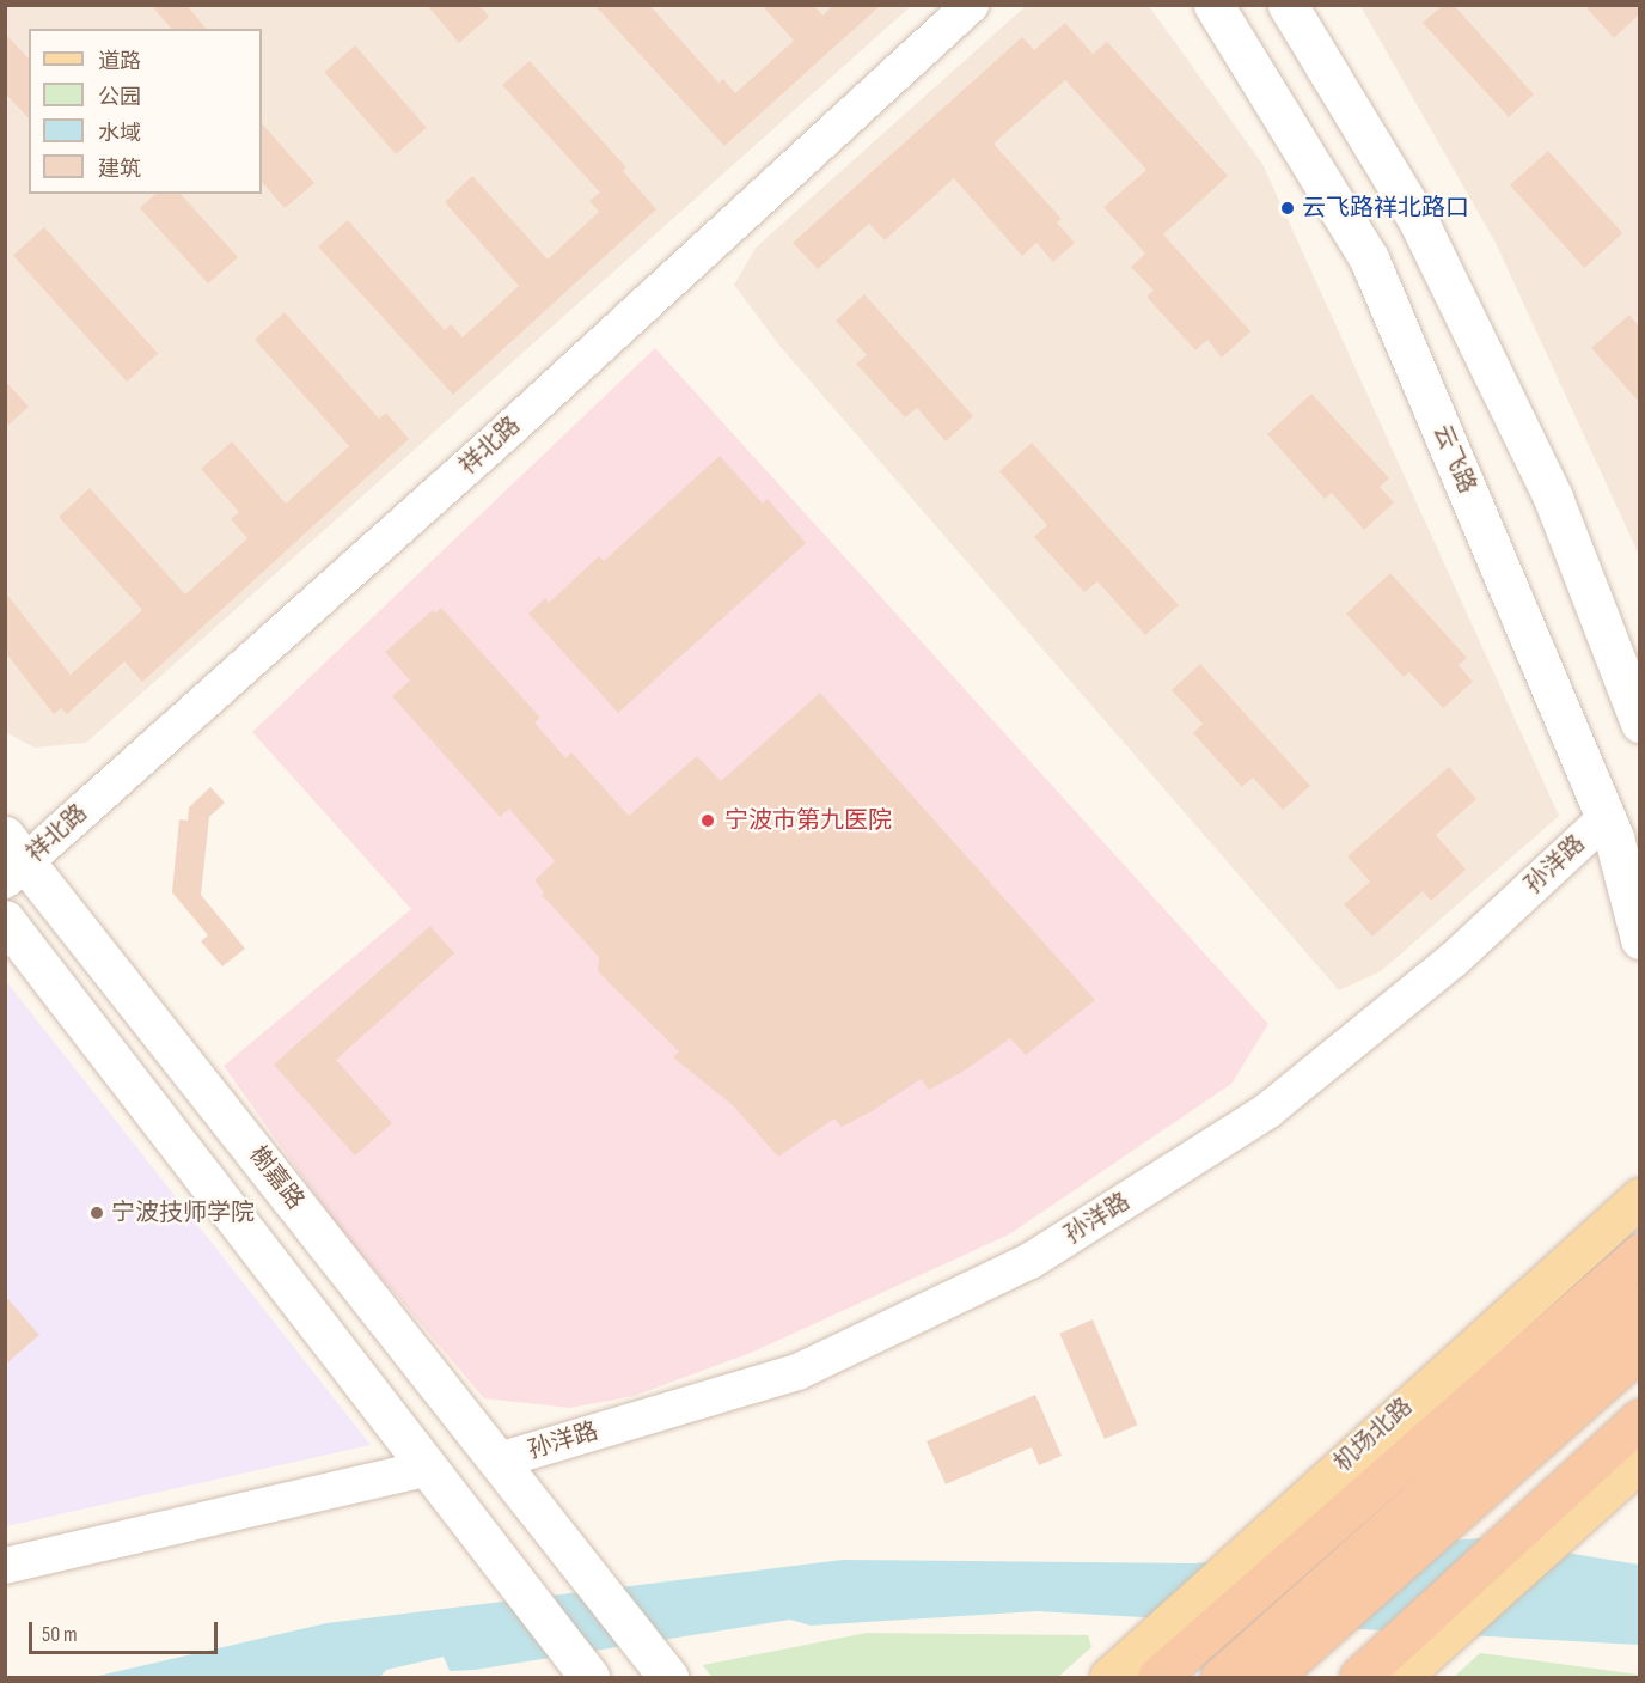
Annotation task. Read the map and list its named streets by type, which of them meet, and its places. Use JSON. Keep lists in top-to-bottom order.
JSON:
{
  "streets": {
    "main road": ["云飞路", "榭嘉路", "机场北路"],
    "street": ["祥北路", "孙洋路"]
  },
  "crossings": [
    ["祥北路", "榭嘉路"],
    ["云飞路", "孙洋路"],
    ["孙洋路", "榭嘉路"]
  ],
  "places": ["云飞路祥北路口", "宁波市第九医院", "宁波技师学院"],
  "legend": [
    "道路",
    "公园",
    "水域",
    "建筑"
  ],
  "scale_bar": "50 m"
}
